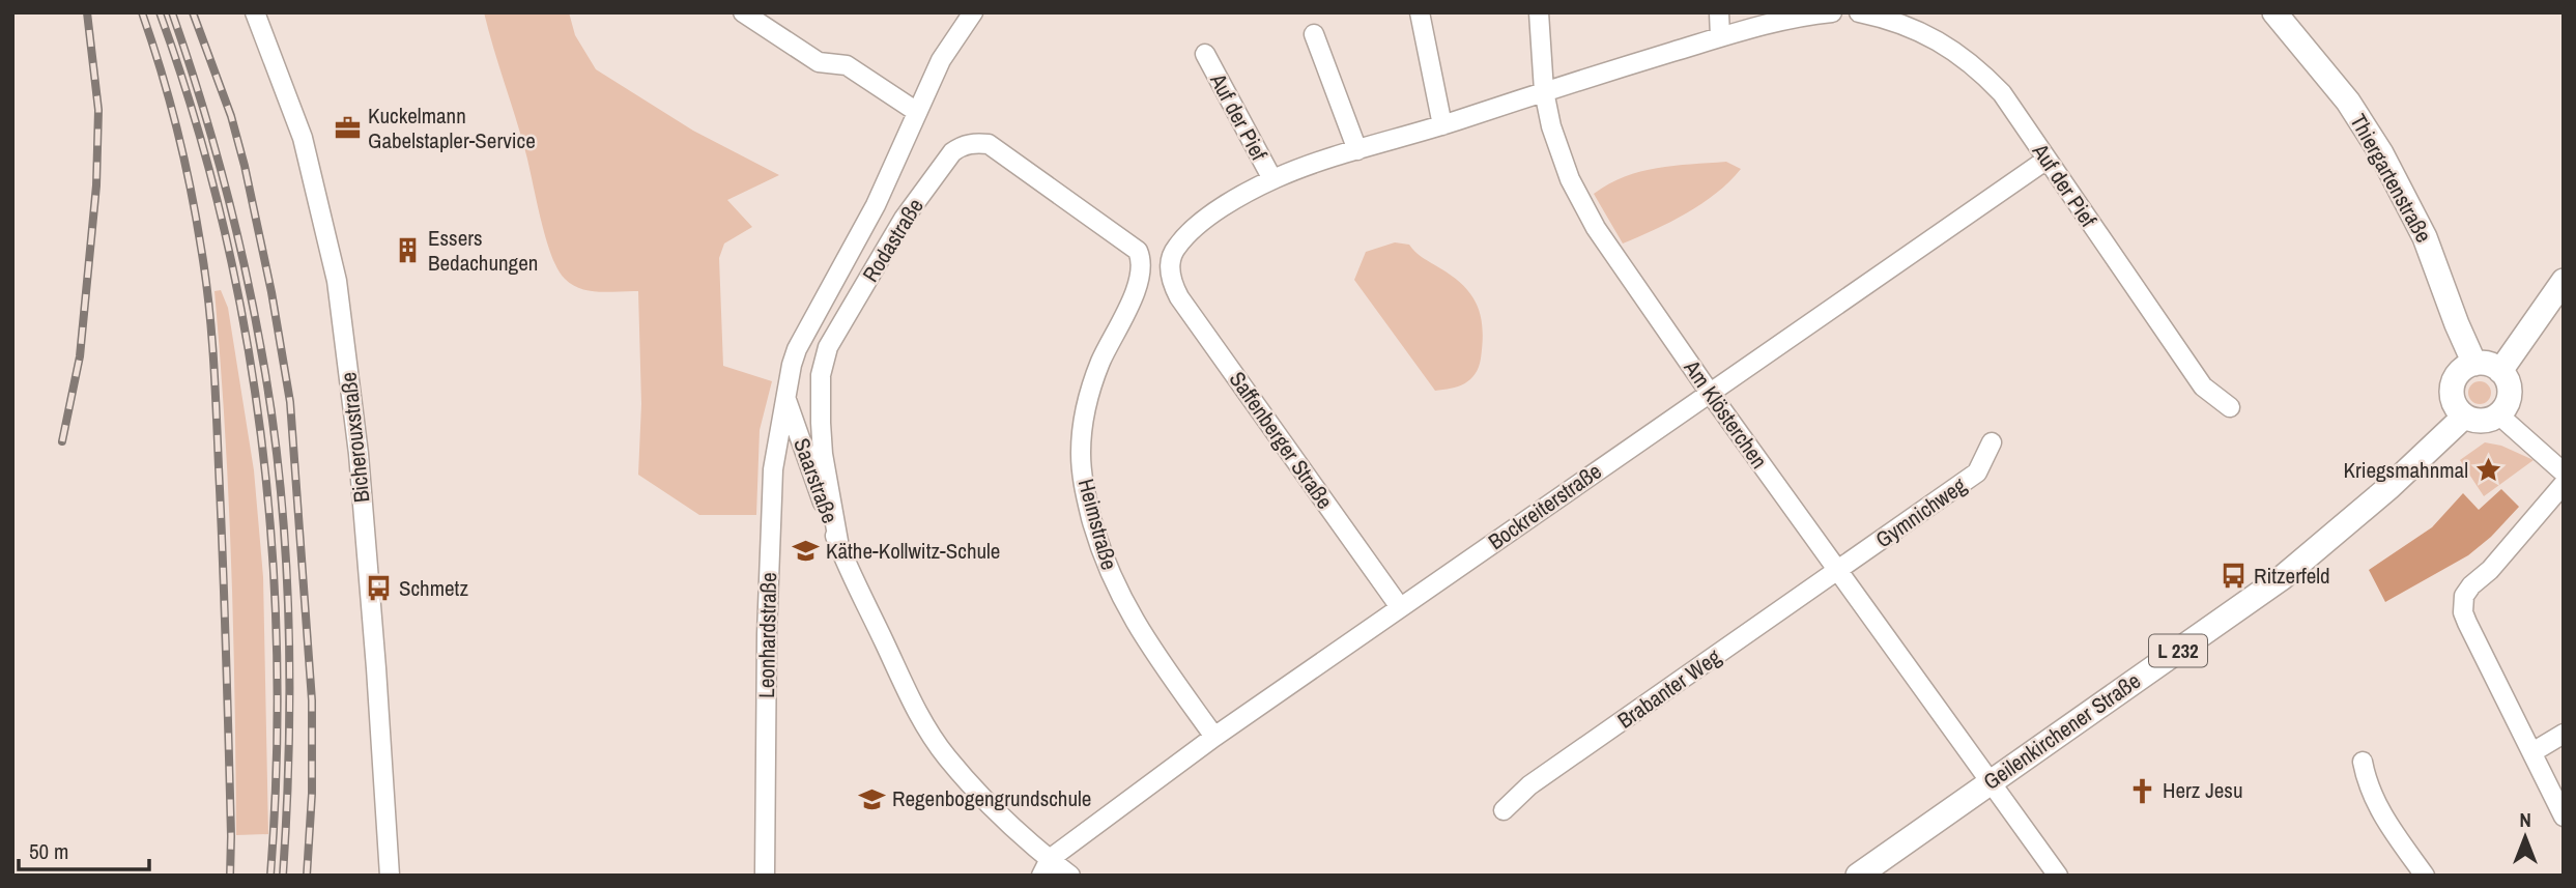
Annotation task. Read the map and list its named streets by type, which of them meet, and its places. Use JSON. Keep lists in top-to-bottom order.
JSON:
{
  "streets": {
    "main road": ["Thiergartenstraße", "L 232", "Geilenkirchener Straße"],
    "street": [
      "Auf der Pief",
      "Rodastraße",
      "Am Klösterchen",
      "Bicherouxstraße",
      "Saffenberger Straße",
      "Saarstraße",
      "Bockreiterstraße",
      "Gymnichweg",
      "Heimstraße",
      "Leonhardstraße",
      "Brabanter Weg"
    ]
  },
  "crossings": [
    ["Auf der Pief", "Am Klösterchen"],
    ["Auf der Pief", "Saffenberger Straße"],
    ["Auf der Pief", "Bockreiterstraße"],
    ["Thiergartenstraße", "Geilenkirchener Straße"],
    ["Rodastraße", "Saarstraße"],
    ["Rodastraße", "Heimstraße"],
    ["Am Klösterchen", "Bockreiterstraße"],
    ["Am Klösterchen", "Gymnichweg"],
    ["Am Klösterchen", "Brabanter Weg"],
    ["Am Klösterchen", "Geilenkirchener Straße"],
    ["Saffenberger Straße", "Bockreiterstraße"],
    ["Saarstraße", "Bockreiterstraße"],
    ["Saarstraße", "Leonhardstraße"],
    ["Bockreiterstraße", "Heimstraße"],
    ["Gymnichweg", "Brabanter Weg"]
  ],
  "places": {
    "office": ["Kuckelmann Gabelstapler-Service"],
    "building": ["Essers Bedachungen"],
    "place": ["Kriegsmahnmal"],
    "school or university": ["Käthe-Kollwitz-Schule", "Regenbogengrundschule"],
    "bus stop": ["Ritzerfeld", "Schmetz"],
    "church": ["Herz Jesu"]
  },
  "scale_bar": "50 m",
  "north": "top"
}
